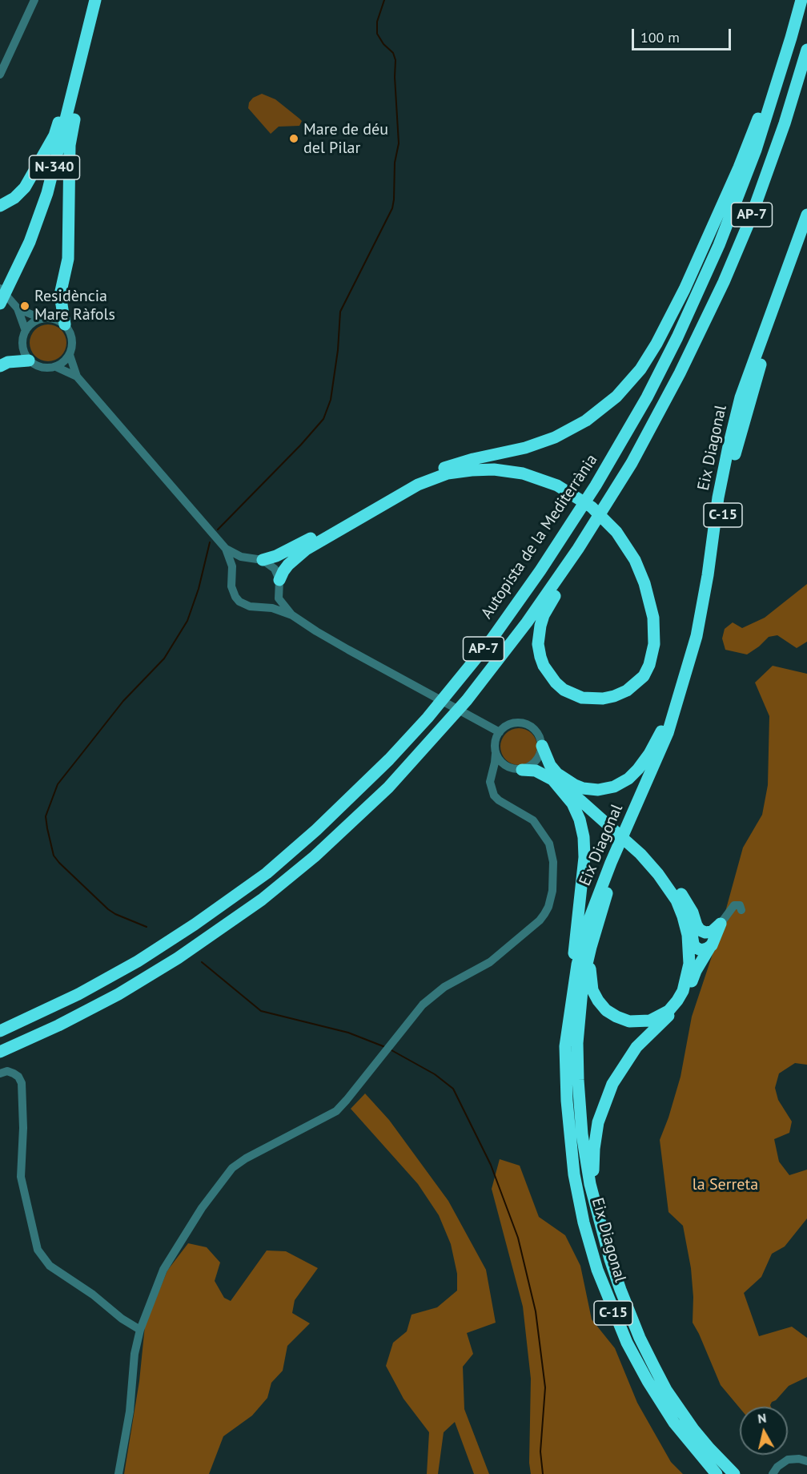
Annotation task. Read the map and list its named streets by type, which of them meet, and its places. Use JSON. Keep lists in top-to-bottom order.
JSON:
{
  "streets": {
    "highway": [
      "N-340",
      "AP-7",
      "Eix Diagonal",
      "C-15",
      "Autopista de la Mediterrània"
    ]
  },
  "parks": ["la Serreta"],
  "places": ["Mare de déu del Pilar", "Residència Mare Ràfols"],
  "scale_bar": "100 m",
  "north": "top"
}
